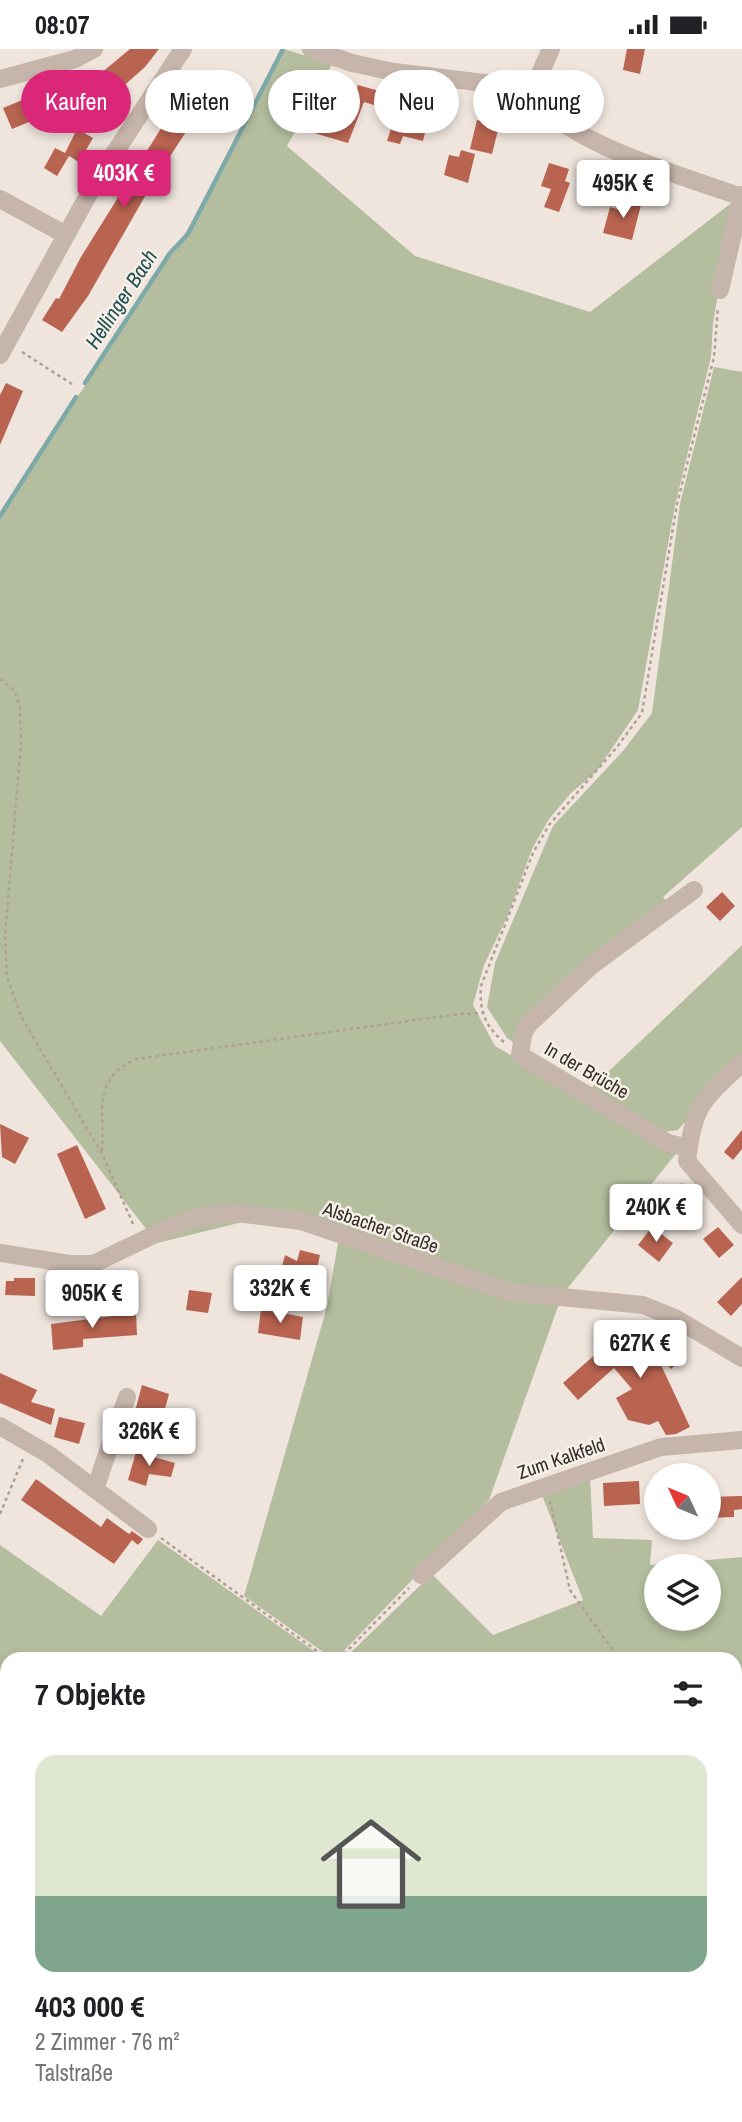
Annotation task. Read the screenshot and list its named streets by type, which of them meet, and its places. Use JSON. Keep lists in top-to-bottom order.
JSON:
{
  "streets": {
    "street": ["In der Brüche", "Alsbacher Straße", "Zum Kalkfeld"]
  },
  "water": ["Hellinger Bach"],
  "north": "top left",
  "page": {
    "status": "08:07",
    "chip": [
      "Kaufen",
      "Mieten",
      "Filter",
      "Neu",
      "Wohnung"
    ],
    "price": [
      "403K €",
      "495K €",
      "240K €",
      "332K €",
      "905K €",
      "627K €",
      "326K €"
    ],
    "heading": "7 Objekte",
    "list": [
      {
        "name": "403 000 €",
        "note": "2 Zimmer · 76 m² · Talstraße"
      }
    ]
  }
}
